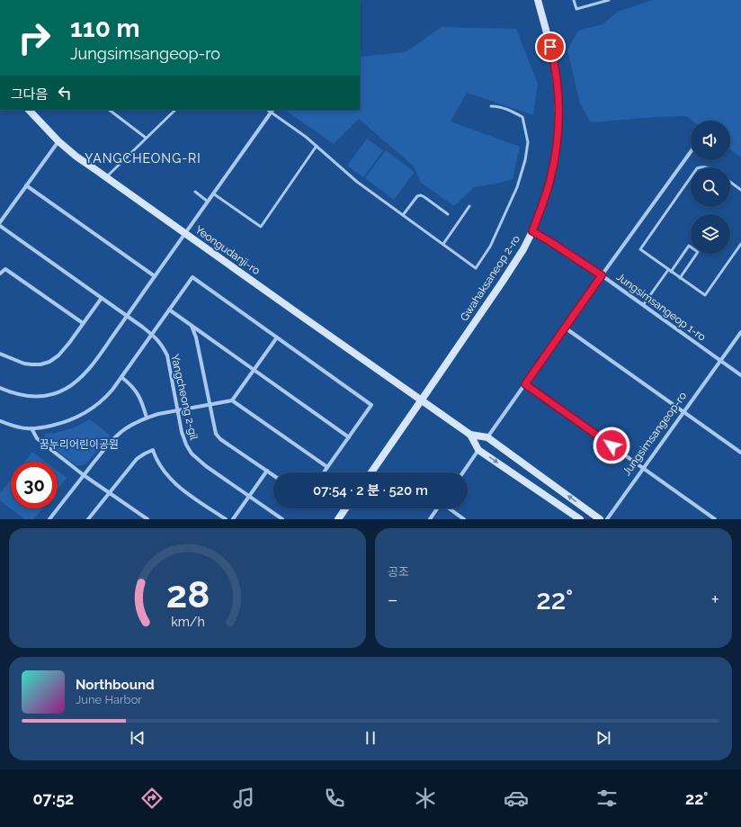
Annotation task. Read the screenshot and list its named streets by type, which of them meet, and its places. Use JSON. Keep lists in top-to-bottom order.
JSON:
{
  "streets": {
    "street": [
      "Yeongudanji-ro",
      "Gwahaksaneop 2-ro",
      "Jungsimsangeop 1-ro",
      "Yangcheong 2-gil",
      "Jungsimsangeop-ro"
    ]
  },
  "crossings": [
    ["Yeongudanji-ro", "Gwahaksaneop 2-ro"],
    ["Gwahaksaneop 2-ro", "Jungsimsangeop 1-ro"],
    ["Jungsimsangeop 1-ro", "Jungsimsangeop-ro"]
  ],
  "districts": ["YANGCHEONG-RI"],
  "parks": ["꿈누리어린이공원"],
  "page": {
    "turn": ["110 m", "Jungsimsangeop-ro"],
    "then": "그다음",
    "limit": "30",
    "trip": "07:54 · 2 분 · 520 m",
    "tile": "공조",
    "heat": ["−", "22°", "+"],
    "song": ["Northbound", "June Harbor"],
    "tabs": ["07:52", "22°"],
    "gauge": ["28", "km/h"]
  }
}
